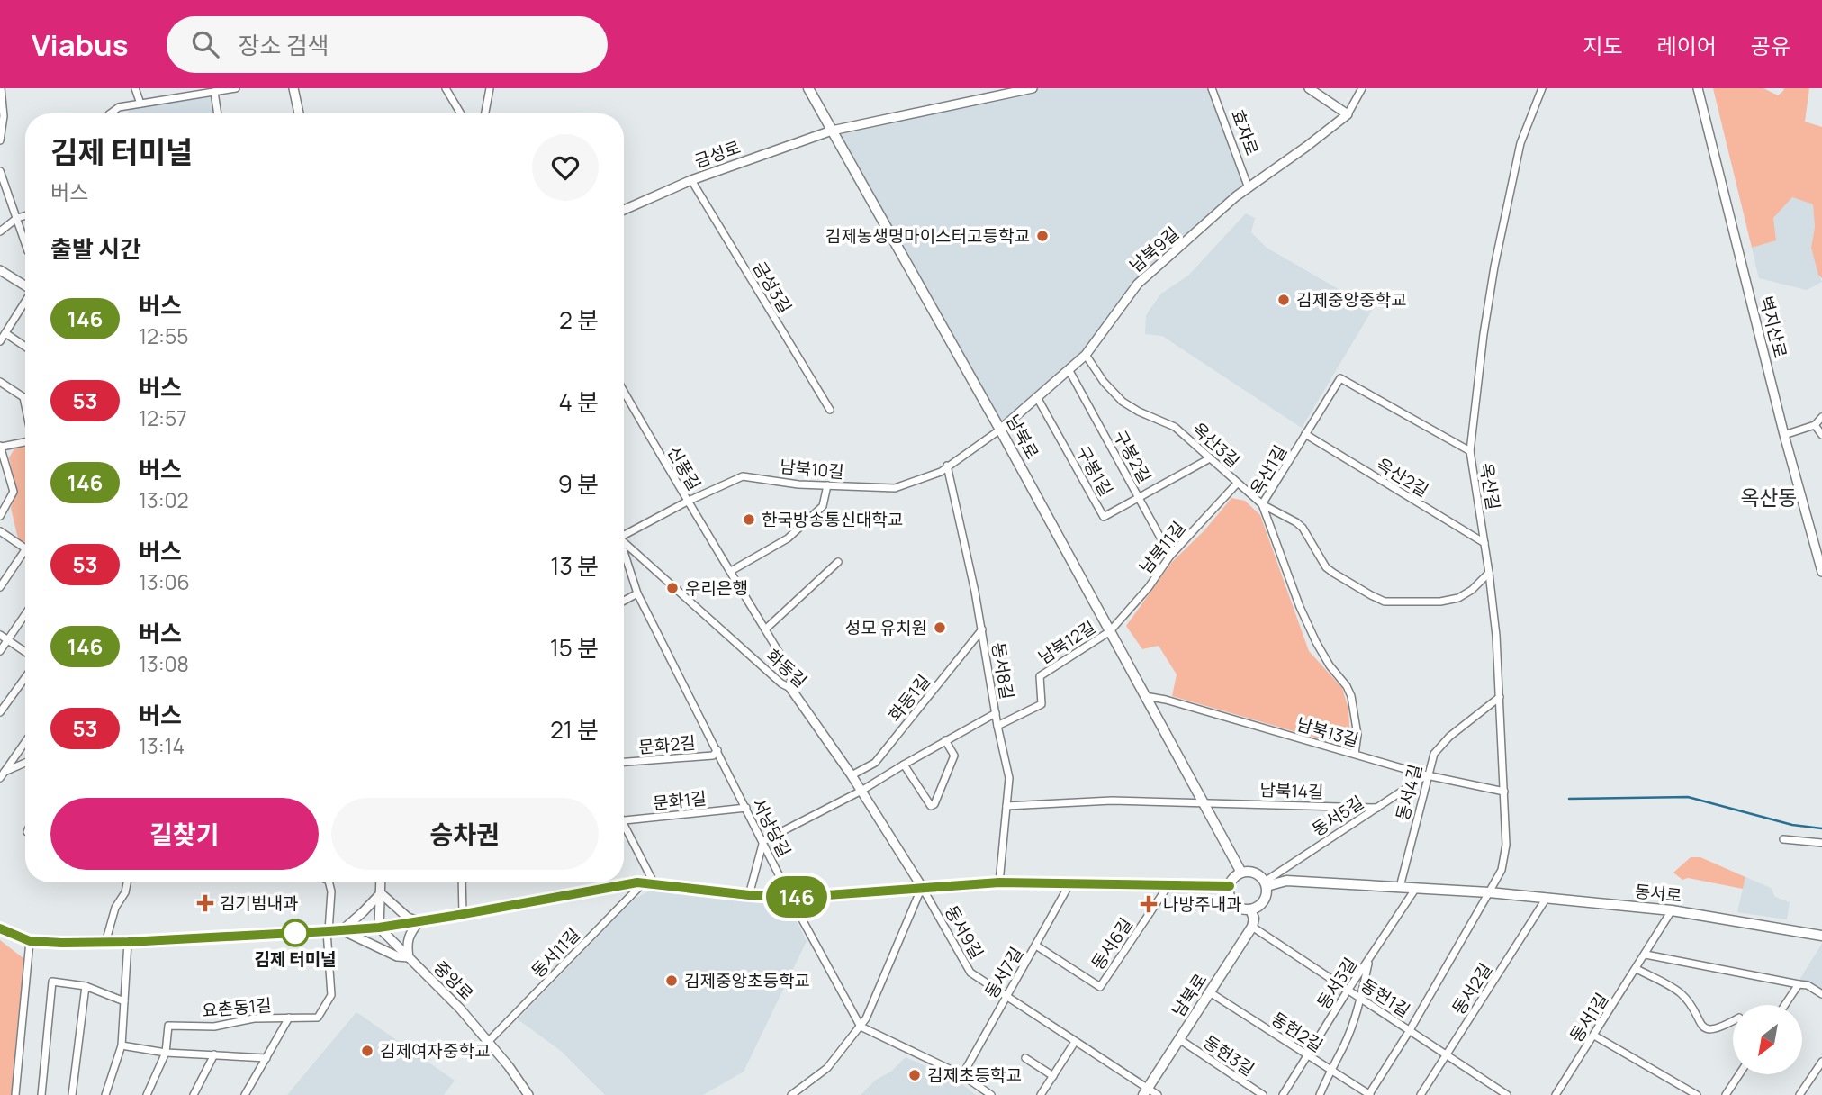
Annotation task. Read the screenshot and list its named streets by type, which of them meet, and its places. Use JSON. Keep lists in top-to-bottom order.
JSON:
{
  "streets": {
    "main road": ["남북로", "동서로"],
    "street": [
      "효자로",
      "금성로",
      "남북9길",
      "금성3길",
      "벽지산로",
      "옥산3길",
      "구봉2길",
      "신풍길",
      "남북10길",
      "옥산1길",
      "구봉1길",
      "옥산2길",
      "옥산길",
      "남북11길",
      "남북12길",
      "화동길",
      "동서8길",
      "화동1길",
      "남북13길",
      "문화2길",
      "남북14길",
      "동서4길",
      "문화1길",
      "동서5길",
      "서낭당길",
      "동서9길",
      "동서6길",
      "동서11길",
      "동서7길",
      "중앙로",
      "동서3길",
      "동서2길",
      "동헌1길",
      "요촌동1길",
      "동서1길",
      "동헌2길",
      "동헌3길"
    ]
  },
  "crossings": [
    ["효자로", "남북9길"],
    ["금성로", "금성3길"],
    ["금성로", "남북로"],
    ["남북9길", "남북로"],
    ["남북9길", "옥산3길"],
    ["남북9길", "구봉2길"],
    ["남북9길", "남북10길"],
    ["남북9길", "구봉1길"],
    ["남북로", "남북10길"],
    ["남북로", "남북11길"],
    ["남북로", "남북12길"],
    ["남북로", "남북13길"],
    ["남북로", "남북14길"],
    ["남북로", "동서5길"],
    ["남북로", "동서로"],
    ["남북로", "동서9길"],
    ["남북로", "동헌1길"],
    ["남북로", "동헌2길"],
    ["남북로", "동헌3길"],
    ["옥산3길", "옥산1길"],
    ["옥산3길", "구봉1길"],
    ["옥산3길", "옥산길"],
    ["옥산3길", "남북11길"],
    ["구봉2길", "구봉1길"],
    ["구봉2길", "남북11길"],
    ["신풍길", "남북10길"],
    ["신풍길", "화동길"],
    ["남북10길", "동서8길"],
    ["옥산1길", "옥산2길"],
    ["옥산1길", "옥산길"],
    ["옥산1길", "남북13길"],
    ["옥산2길", "옥산길"],
    ["옥산길", "남북13길"],
    ["옥산길", "동서4길"],
    ["옥산길", "동서로"],
    ["남북11길", "남북12길"],
    ["남북12길", "동서8길"],
    ["화동길", "화동1길"],
    ["화동길", "동서9길"],
    ["동서8길", "화동1길"],
    ["남북13길", "동서4길"],
    ["남북13길", "동서5길"],
    ["문화2길", "서낭당길"],
    ["남북14길", "동서5길"],
    ["동서4길", "동서5길"],
    ["동서4길", "동서로"],
    ["문화1길", "서낭당길"],
    ["동서5길", "동서로"],
    ["동서로", "동서3길"],
    ["동서로", "동서2길"],
    ["동서로", "동서1길"],
    ["동서9길", "동서7길"],
    ["동서6길", "동서7길"],
    ["동서11길", "중앙로"],
    ["동서3길", "동헌1길"],
    ["동서3길", "동헌2길"],
    ["동서2길", "동헌1길"],
    ["동헌1길", "동헌2길"]
  ],
  "districts": ["옥산동"],
  "places": {
    "other": [
      "김제농생명마이스터고등학교",
      "김제중앙중학교",
      "한국방송통신대학교",
      "우리은행",
      "성모 유치원",
      "김제 터미널",
      "김제중앙초등학교",
      "김제여자중학교",
      "김제초등학교"
    ],
    "health": ["김기범내과", "나방주내과"]
  },
  "lines": ["bus line 146"],
  "north": "bottom left",
  "page": {
    "header": "Viabus",
    "search": "장소 검색",
    "nav": ["지도", "레이어", "공유"],
    "on_map": "146",
    "heading": [
      ["김제 터미널", "버스"],
      "출발 시간"
    ],
    "list": [
      {
        "mark": "146",
        "name": "버스",
        "note": "12:55",
        "value": "2 분"
      },
      {
        "mark": "53",
        "name": "버스",
        "note": "12:57",
        "value": "4 분"
      },
      {
        "mark": "146",
        "name": "버스",
        "note": "13:02",
        "value": "9 분"
      },
      {
        "mark": "53",
        "name": "버스",
        "note": "13:06",
        "value": "13 분"
      },
      {
        "mark": "146",
        "name": "버스",
        "note": "13:08",
        "value": "15 분"
      },
      {
        "mark": "53",
        "name": "버스",
        "note": "13:14",
        "value": "21 분"
      }
    ],
    "buttons": ["길찾기", "승차권"]
  }
}
